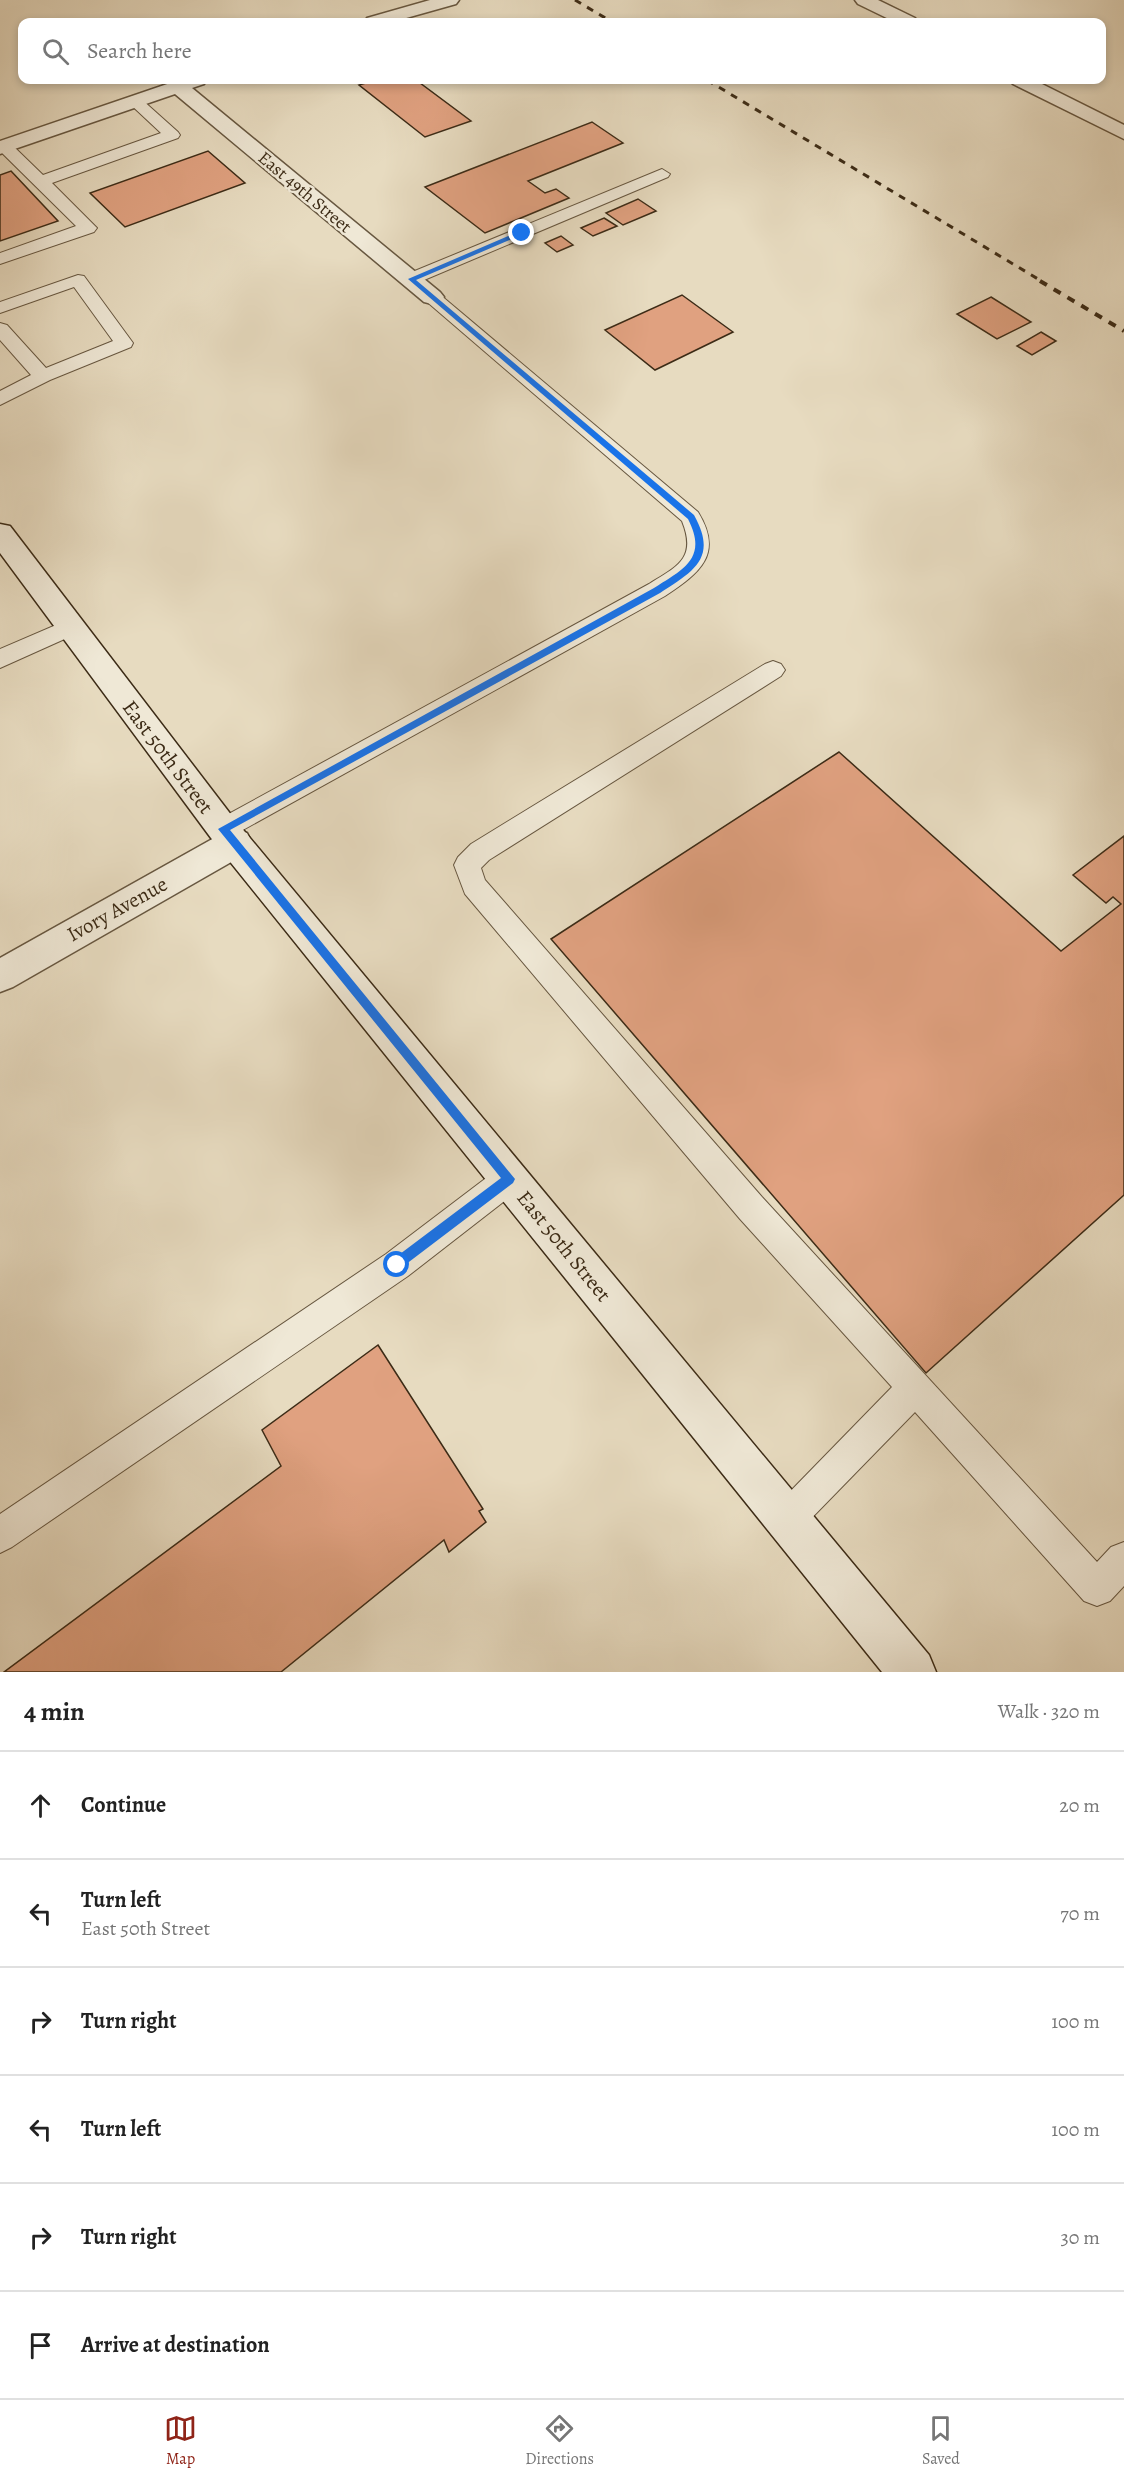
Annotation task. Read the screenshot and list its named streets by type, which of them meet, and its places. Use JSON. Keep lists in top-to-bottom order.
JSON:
{
  "streets": {
    "street": ["East 49th Street", "East 50th Street", "Ivory Avenue"]
  },
  "crossings": [
    ["East 50th Street", "Ivory Avenue"]
  ],
  "page": {
    "search": "Search here",
    "heading": ["4 min", "Walk · 320 m"],
    "list": [
      ["Continue", "20 m"],
      ["Turn left", "East 50th Street", "70 m"],
      ["Turn right", "100 m"],
      ["Turn left", "100 m"],
      ["Turn right", "30 m"],
      "Arrive at destination"
    ],
    "nav": ["Map", "Directions", "Saved"]
  }
}
